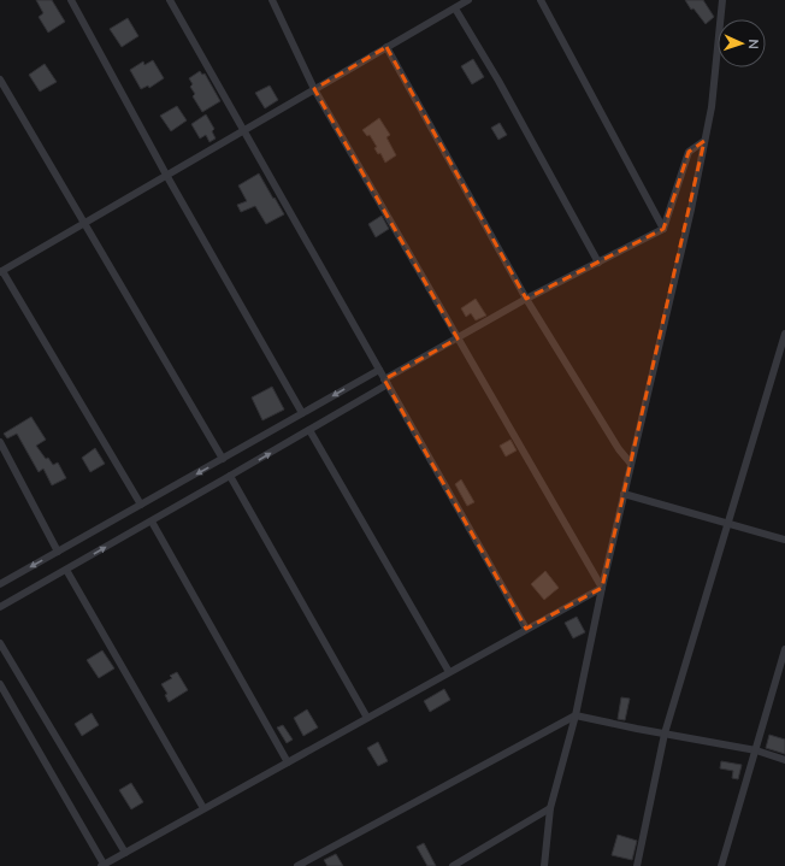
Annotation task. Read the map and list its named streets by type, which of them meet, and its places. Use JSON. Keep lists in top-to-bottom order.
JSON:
{
  "north": "right"
}
